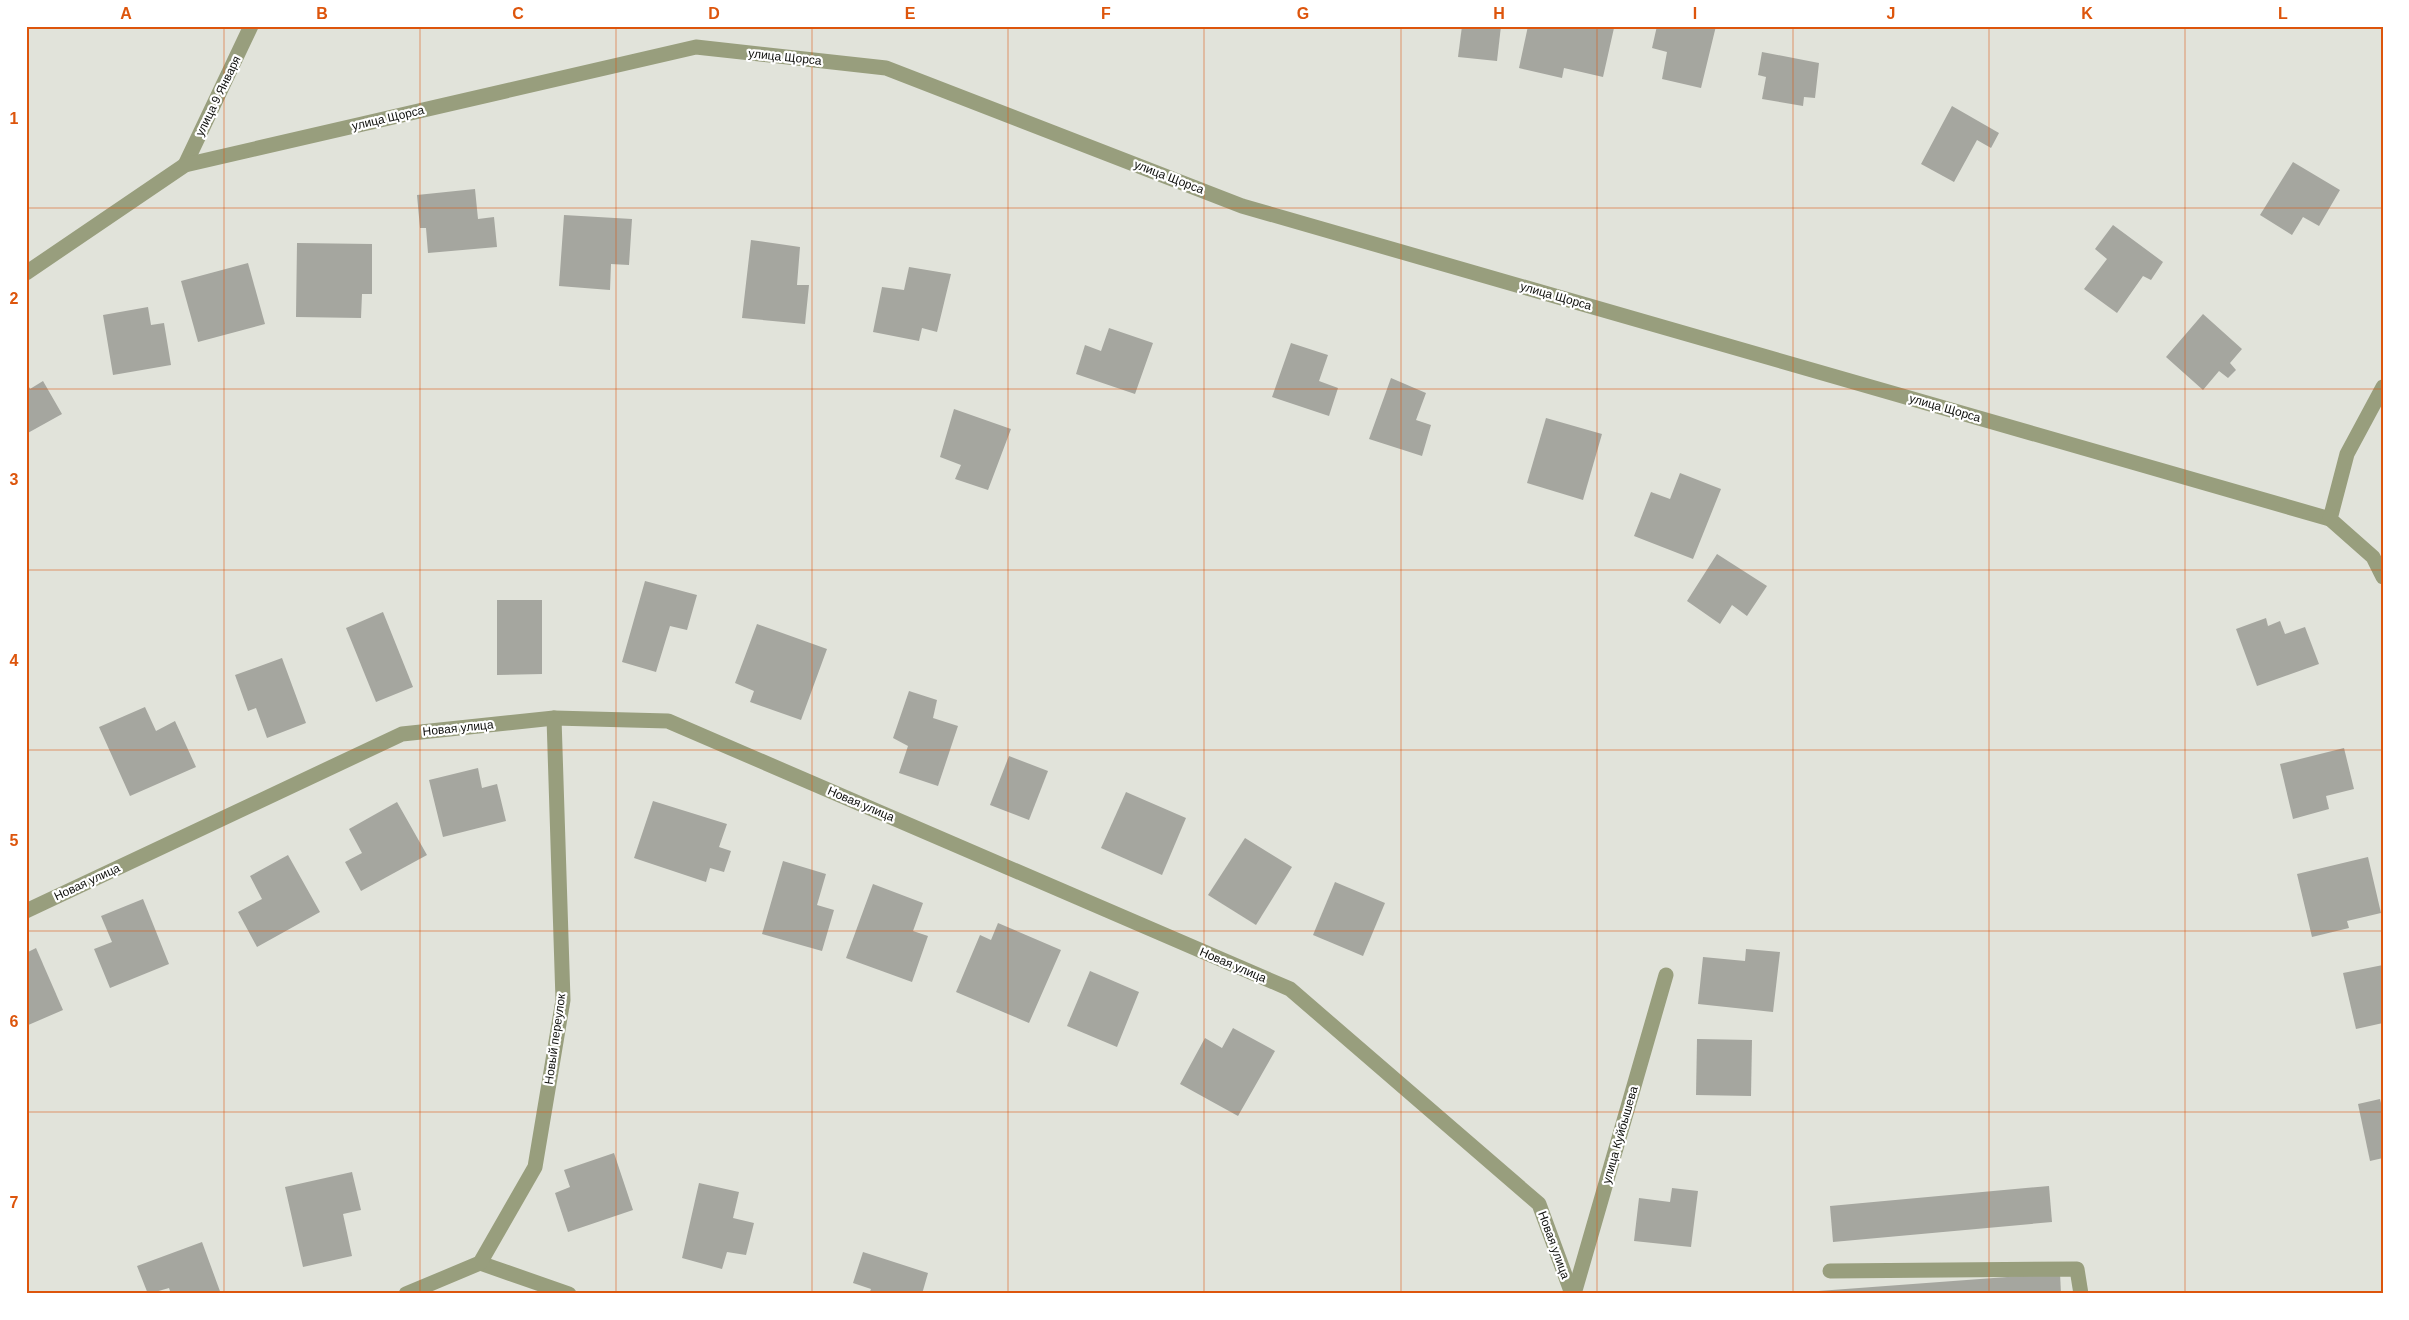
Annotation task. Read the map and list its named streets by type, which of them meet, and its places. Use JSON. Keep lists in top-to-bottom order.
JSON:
{
  "streets": {
    "street": [
      "улица Щорса",
      "улица 9 Января",
      "Новая улица",
      "Новый переулок",
      "улица Куйбышева"
    ]
  },
  "crossings": [
    ["улица Щорса", "улица 9 Января"],
    ["Новая улица", "Новый переулок"],
    ["Новая улица", "улица Куйбышева"]
  ],
  "grid": {
    "columns": [
      "A",
      "B",
      "C",
      "D",
      "E",
      "F",
      "G",
      "H",
      "I",
      "J",
      "K",
      "L"
    ],
    "rows": [
      "1",
      "2",
      "3",
      "4",
      "5",
      "6",
      "7"
    ]
  }
}
